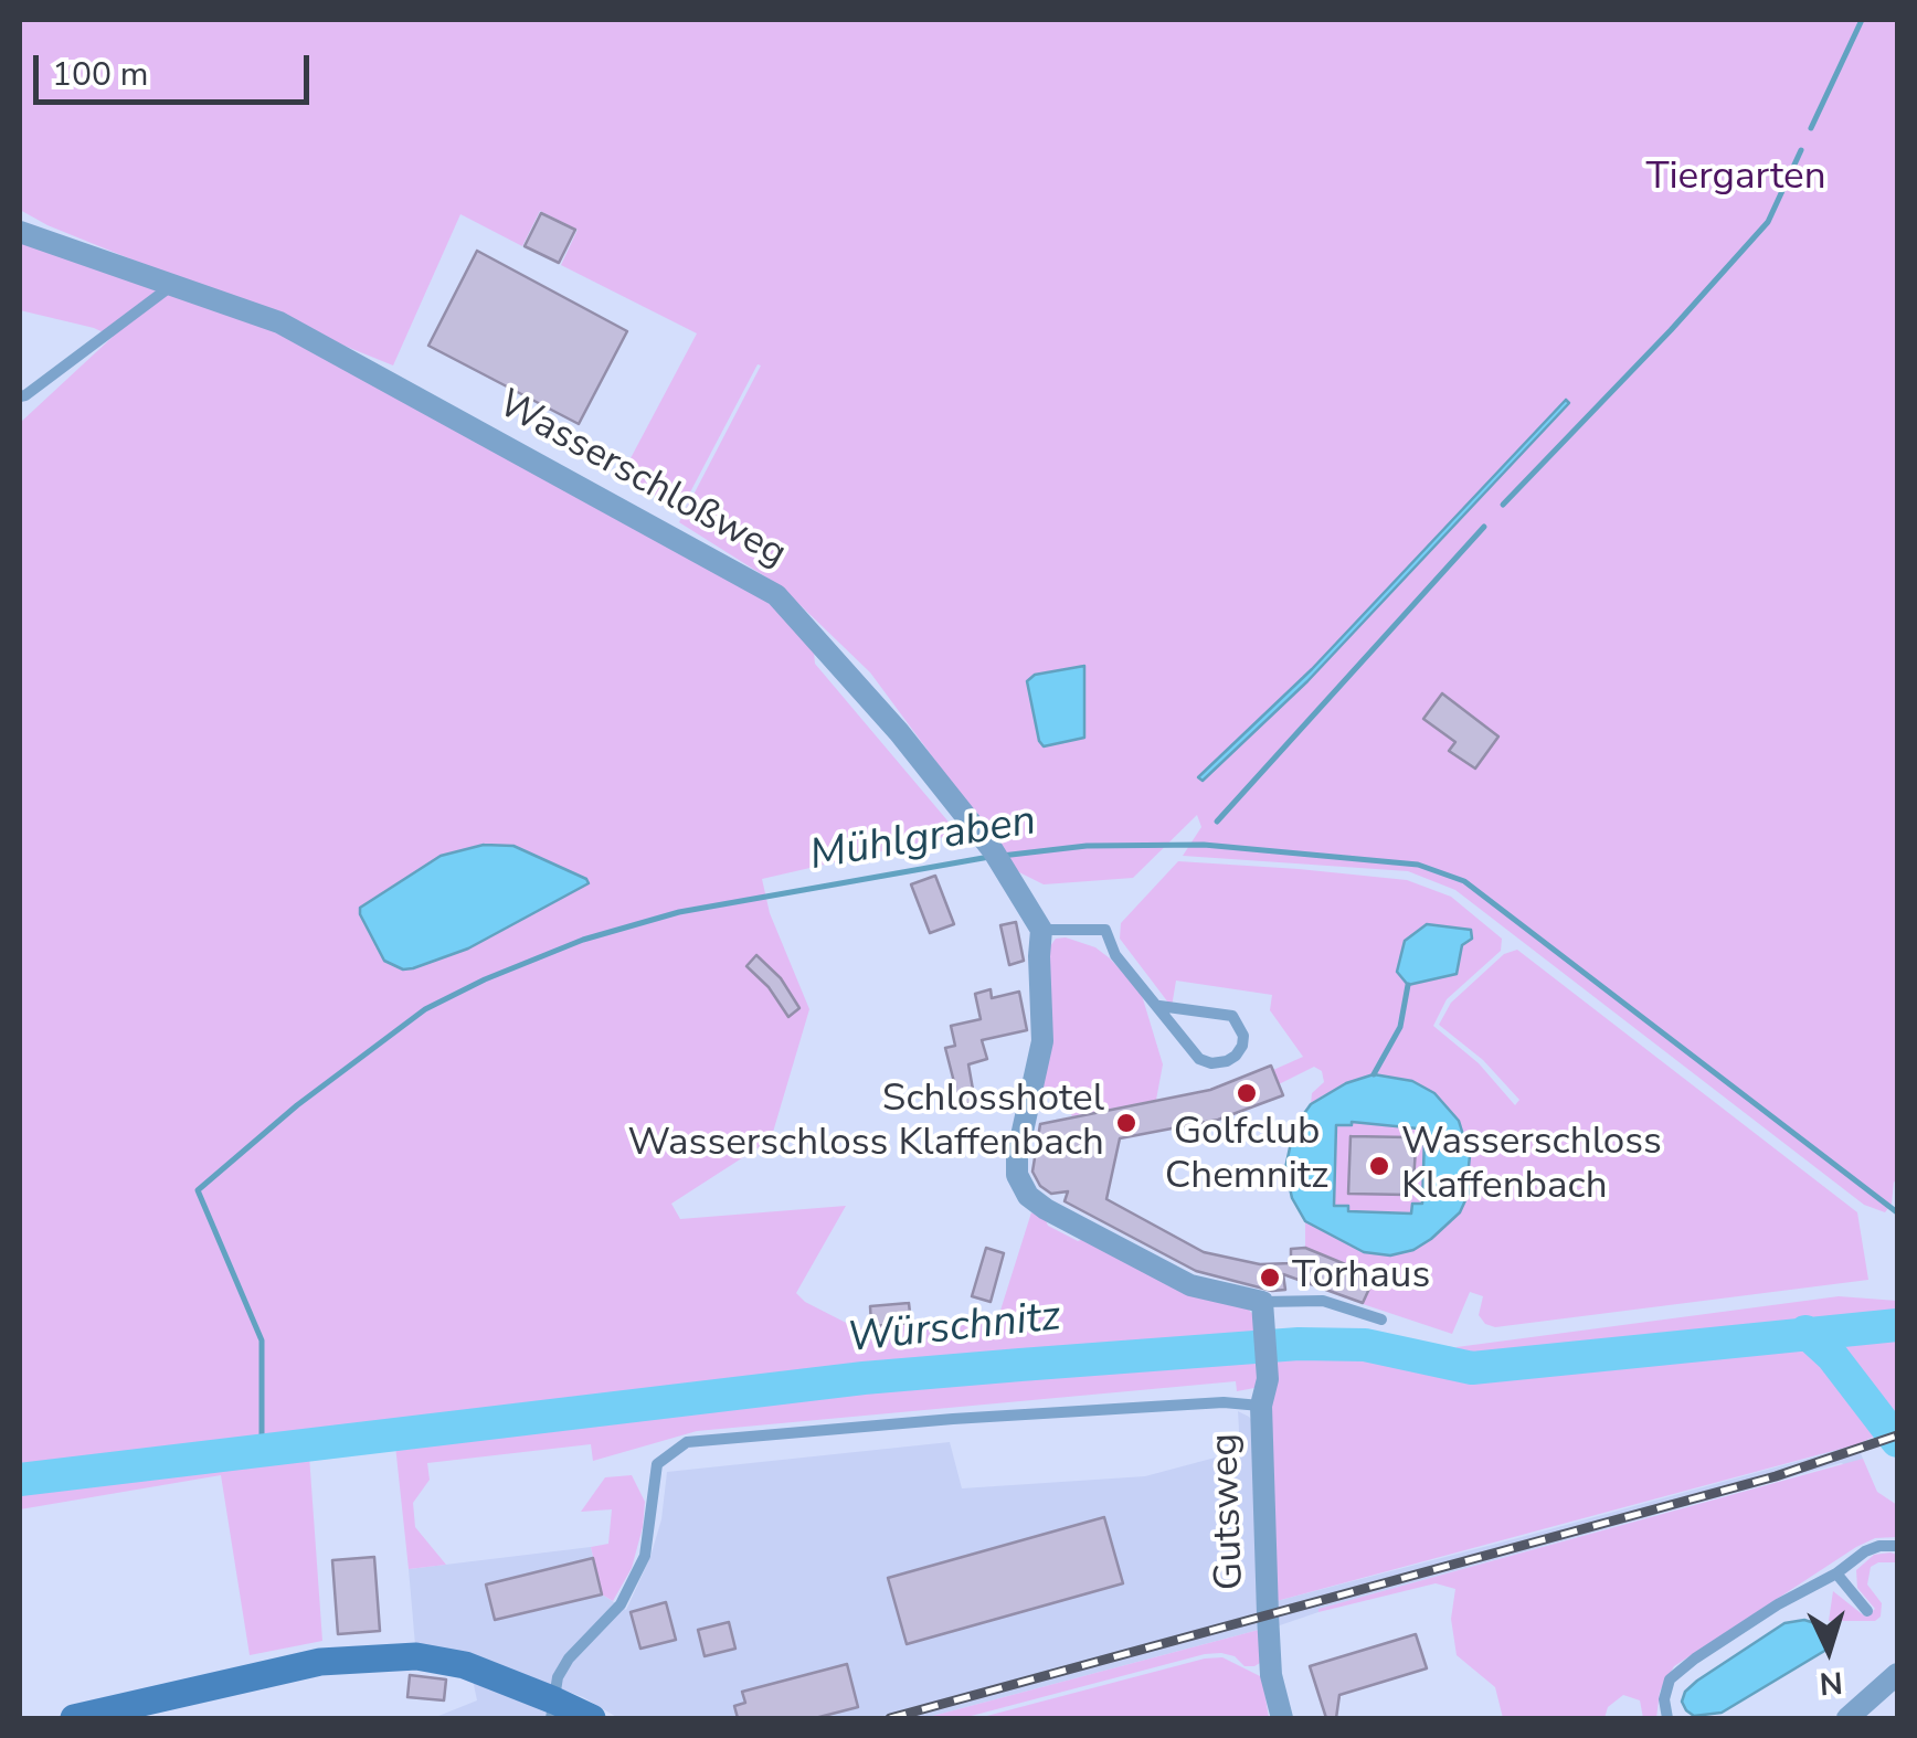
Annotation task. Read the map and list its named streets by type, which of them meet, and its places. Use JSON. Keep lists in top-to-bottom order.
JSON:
{
  "streets": {
    "street": ["Wasserschloßweg", "Gutsweg"]
  },
  "water": ["Mühlgraben", "Würschnitz"],
  "parks": ["Tiergarten"],
  "places": [
    "Golfclub Chemnitz",
    "Schlosshotel Wasserschloss Klaffenbach",
    "Wasserschloss Klaffenbach",
    "Torhaus"
  ],
  "scale_bar": "100 m",
  "north": "bottom"
}
